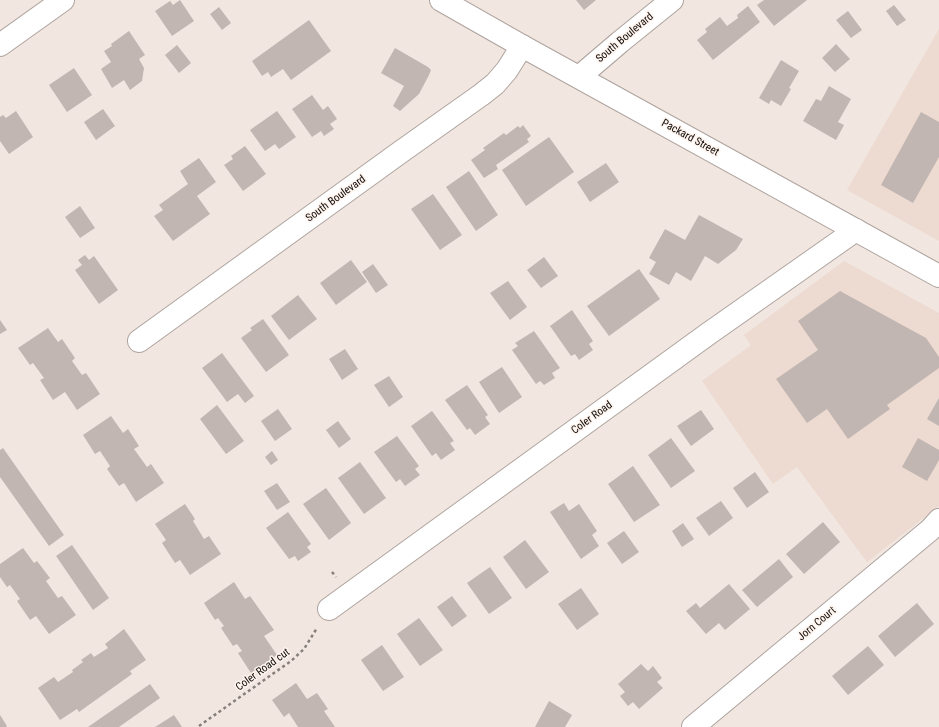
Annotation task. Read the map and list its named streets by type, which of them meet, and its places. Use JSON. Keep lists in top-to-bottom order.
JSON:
{
  "streets": {
    "street": [
      "South Boulevard",
      "Packard Street",
      "Coler Road",
      "Jorn Court"
    ],
    "path": ["Coler Road cut"]
  },
  "crossings": [
    ["South Boulevard", "Packard Street"],
    ["Packard Street", "Coler Road"],
    ["Coler Road", "Coler Road cut"]
  ]
}
